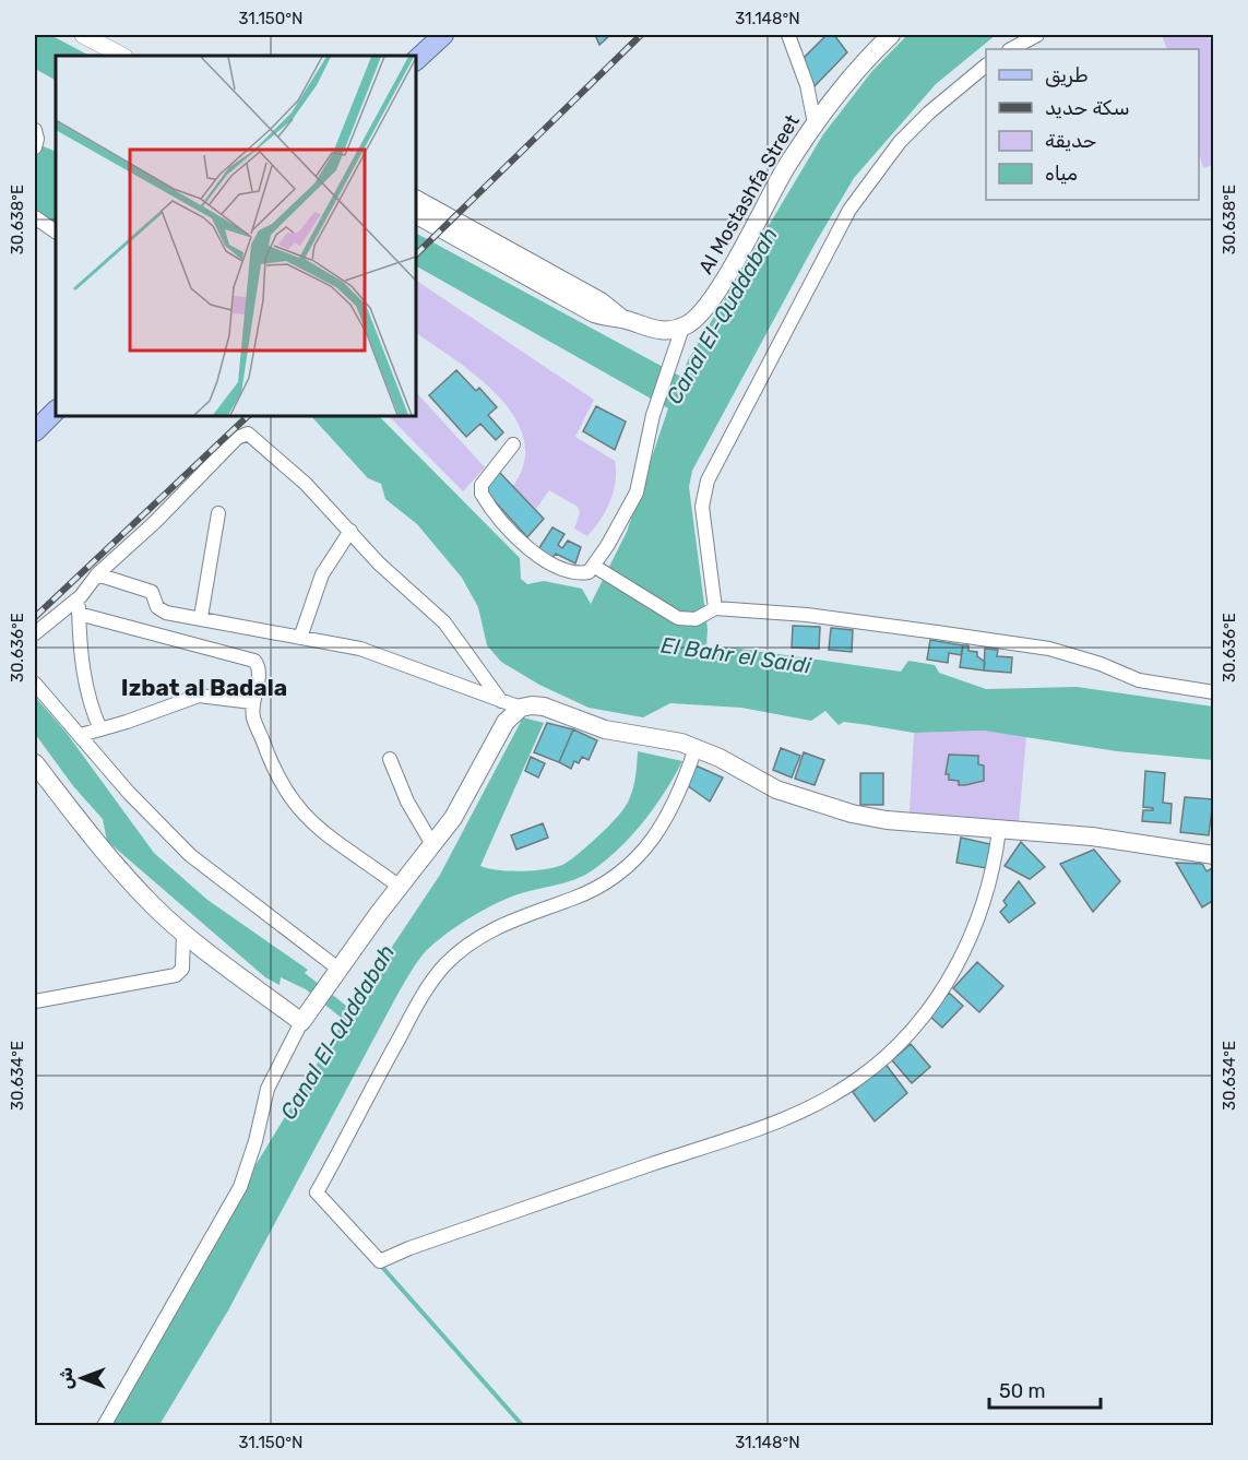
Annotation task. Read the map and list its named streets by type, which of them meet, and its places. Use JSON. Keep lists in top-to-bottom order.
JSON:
{
  "streets": {
    "main road": ["Al Mostashfa Street"]
  },
  "districts": ["Izbat al Badala"],
  "water": ["Canal El-Quddabah", "El Bahr el Saidi"],
  "legend": [
    "طريق",
    "سكة حديد",
    "حديقة",
    "مياه"
  ],
  "scale_bar": "50 m",
  "north": "left",
  "coordinates": [
    "31.150°N",
    "31.148°N",
    "30.638°E",
    "30.636°E",
    "30.634°E"
  ]
}
